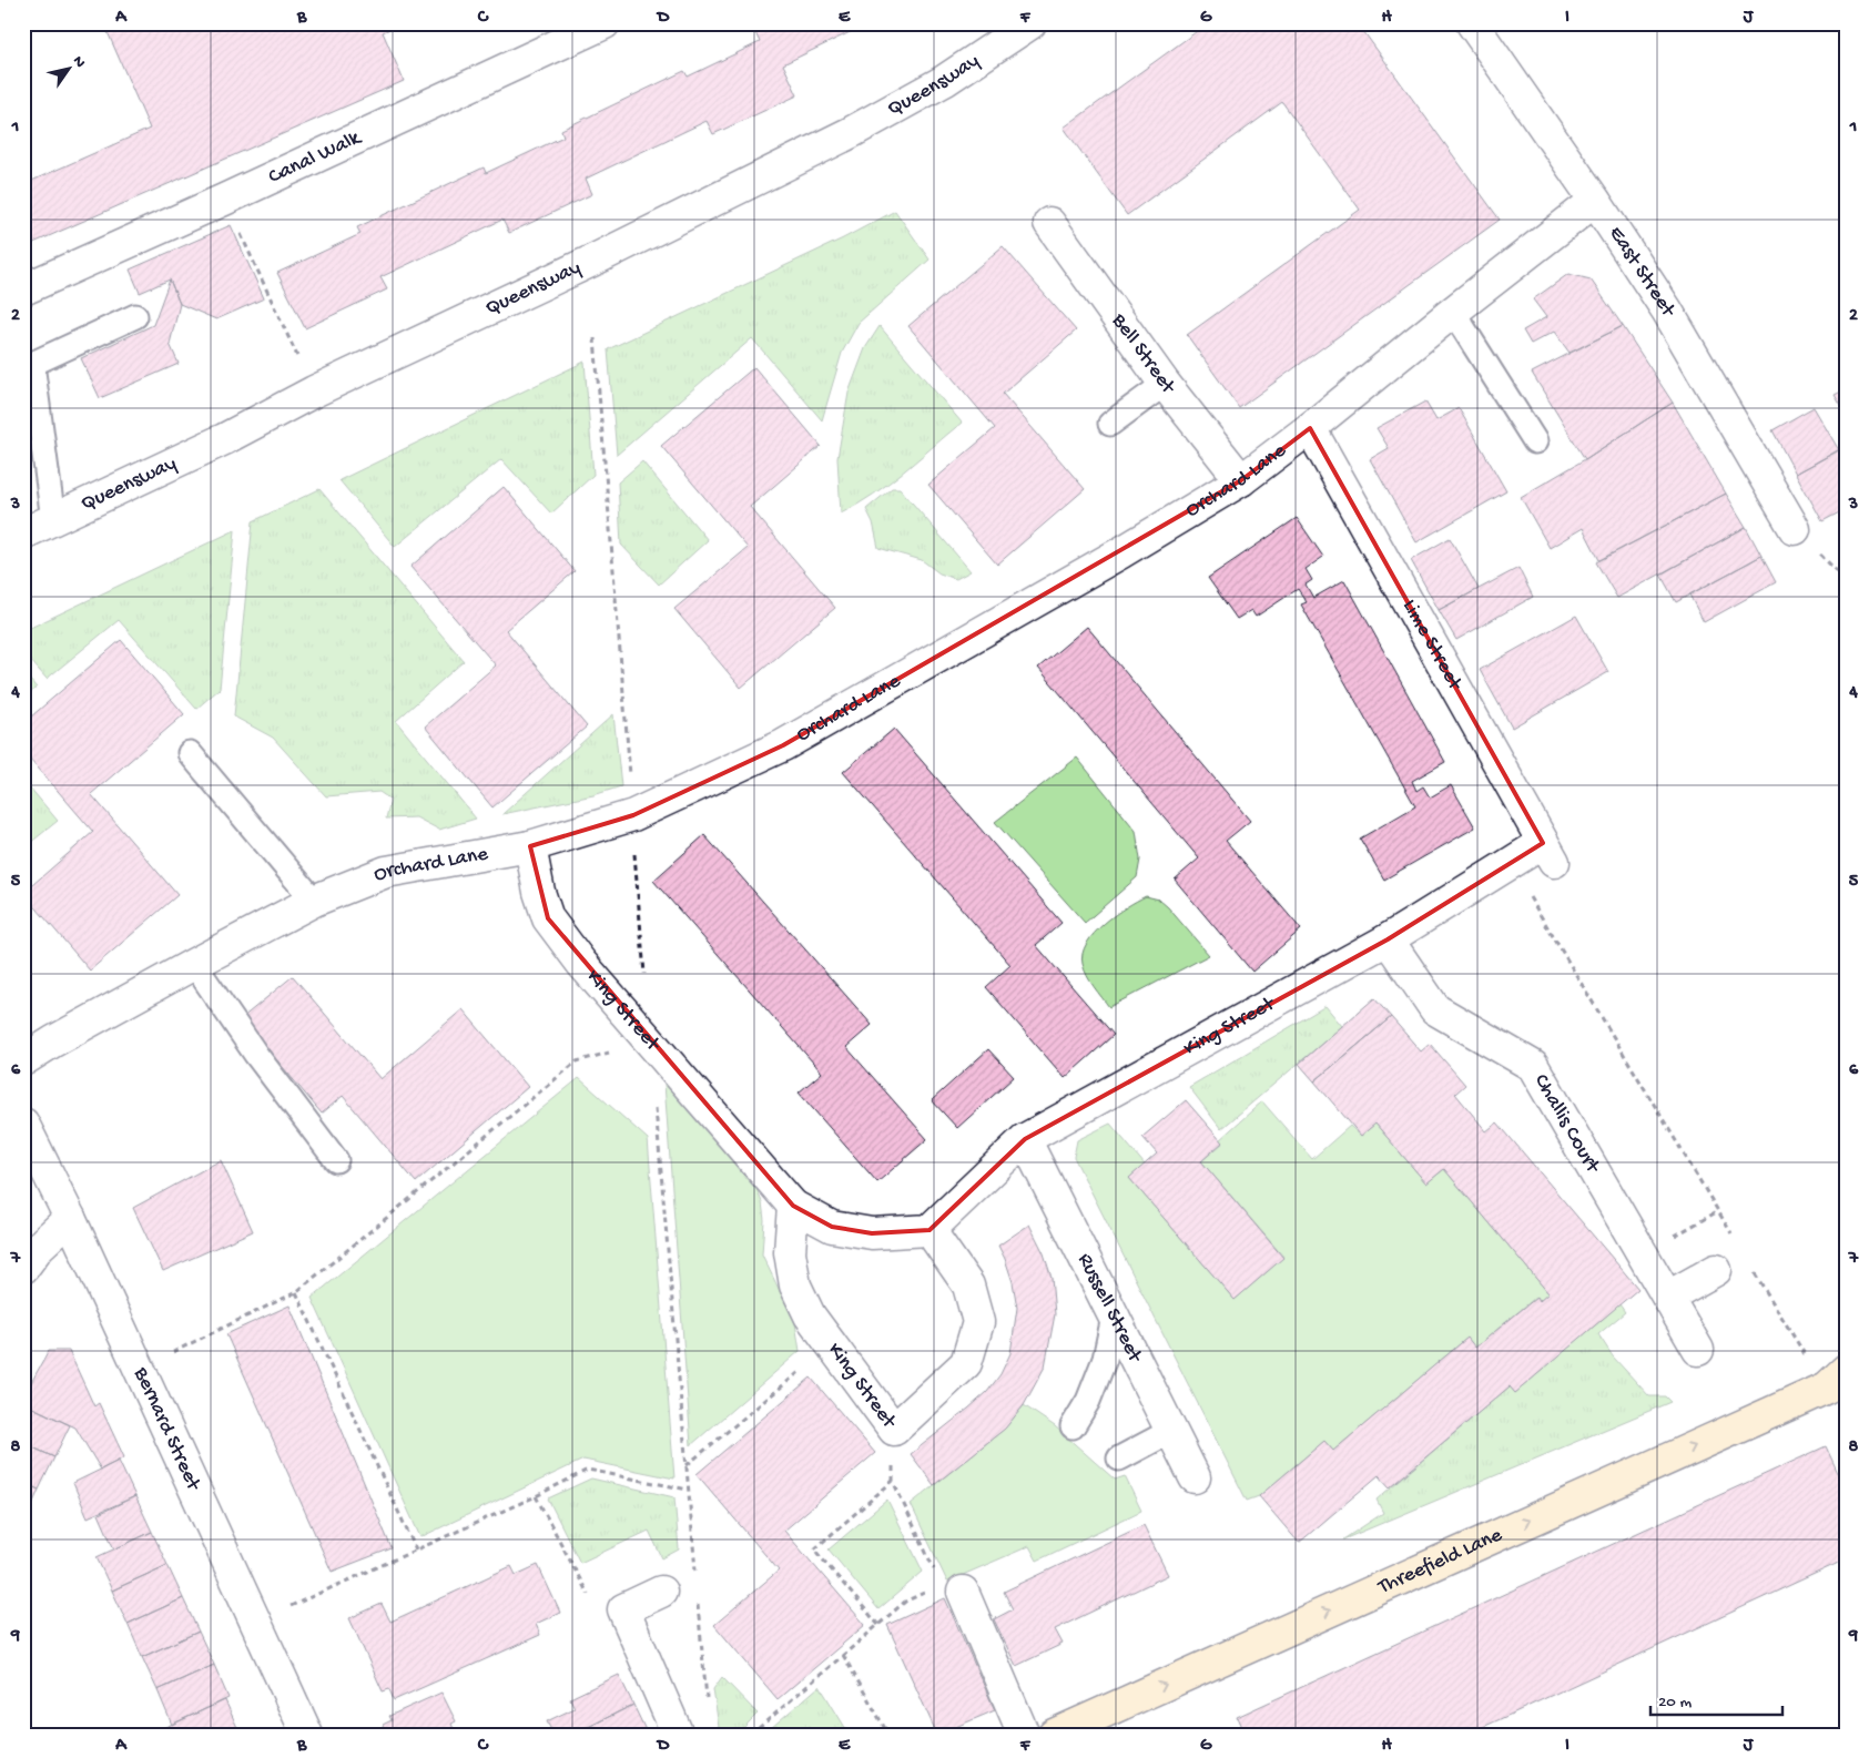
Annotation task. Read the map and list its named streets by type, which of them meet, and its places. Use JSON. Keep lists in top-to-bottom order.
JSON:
{
  "streets": {
    "main road": ["Threefield Lane"],
    "street": [
      "Queensway",
      "Canal Walk",
      "East Street",
      "Bell Street",
      "Orchard Lane",
      "Lime Street",
      "King Street",
      "Challis Court",
      "Russell Street",
      "Bernard Street"
    ]
  },
  "crossings": [
    ["East Street", "Orchard Lane"],
    ["Bell Street", "Orchard Lane"],
    ["Orchard Lane", "Lime Street"],
    ["Orchard Lane", "King Street"],
    ["Lime Street", "King Street"],
    ["King Street", "Challis Court"],
    ["King Street", "Russell Street"]
  ],
  "one_way": ["Threefield Lane"],
  "scale_bar": "20 m",
  "north": "top right",
  "grid": {
    "columns": [
      "A",
      "B",
      "C",
      "D",
      "E",
      "F",
      "G",
      "H",
      "I",
      "J"
    ],
    "rows": [
      "1",
      "2",
      "3",
      "4",
      "5",
      "6",
      "7",
      "8",
      "9"
    ]
  }
}
